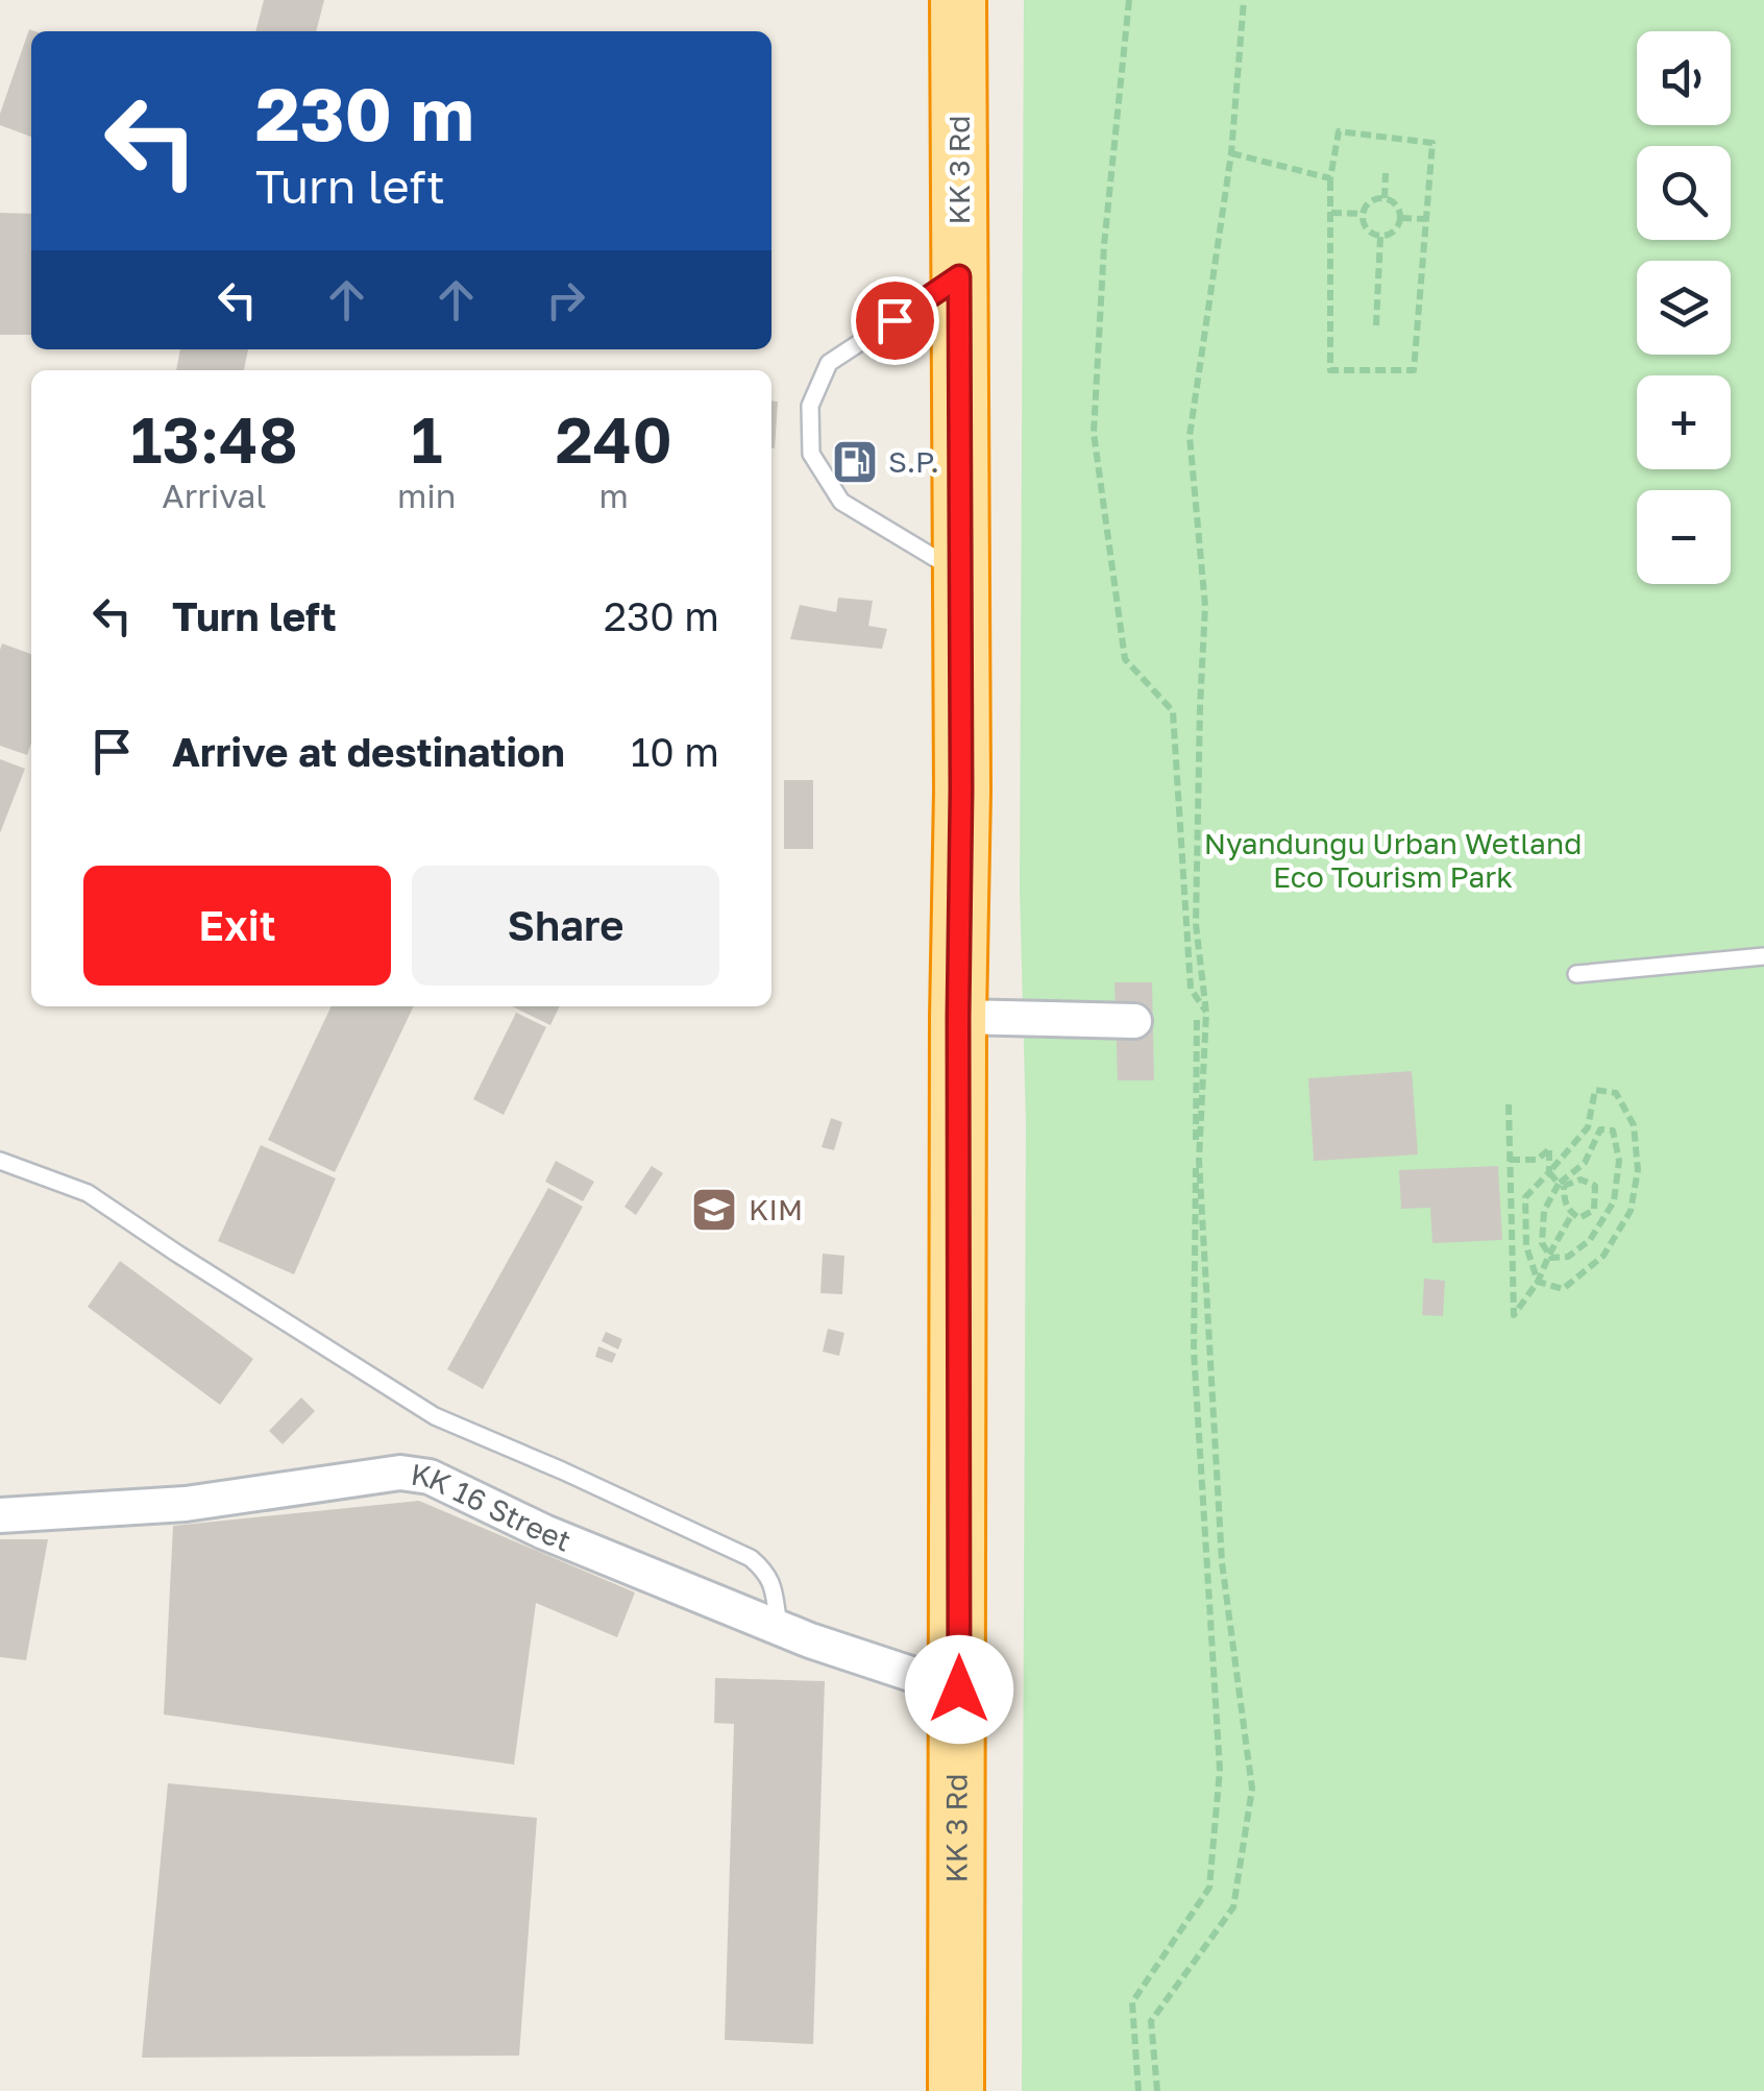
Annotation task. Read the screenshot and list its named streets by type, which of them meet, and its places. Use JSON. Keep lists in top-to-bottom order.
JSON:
{
  "streets": {
    "highway": ["KK 3 Rd"],
    "street": ["KK 16 Street"]
  },
  "crossings": [
    ["KK 3 Rd", "KK 16 Street"]
  ],
  "parks": ["Nyandungu Urban Wetland Eco Tourism Park"],
  "places": {
    "fuel station": ["S.P."],
    "school or university": ["KIM"]
  },
  "page": {
    "map_buttons": ["+", "−"],
    "turn": ["230 m", "Turn left"],
    "eta": [
      "13:48",
      "Arrival",
      "1",
      "min",
      "240",
      "m"
    ],
    "list": [
      {
        "name": "Turn left",
        "value": "230 m"
      },
      {
        "name": "Arrive at destination",
        "value": "10 m"
      }
    ],
    "buttons": ["Exit", "Share"]
  }
}
